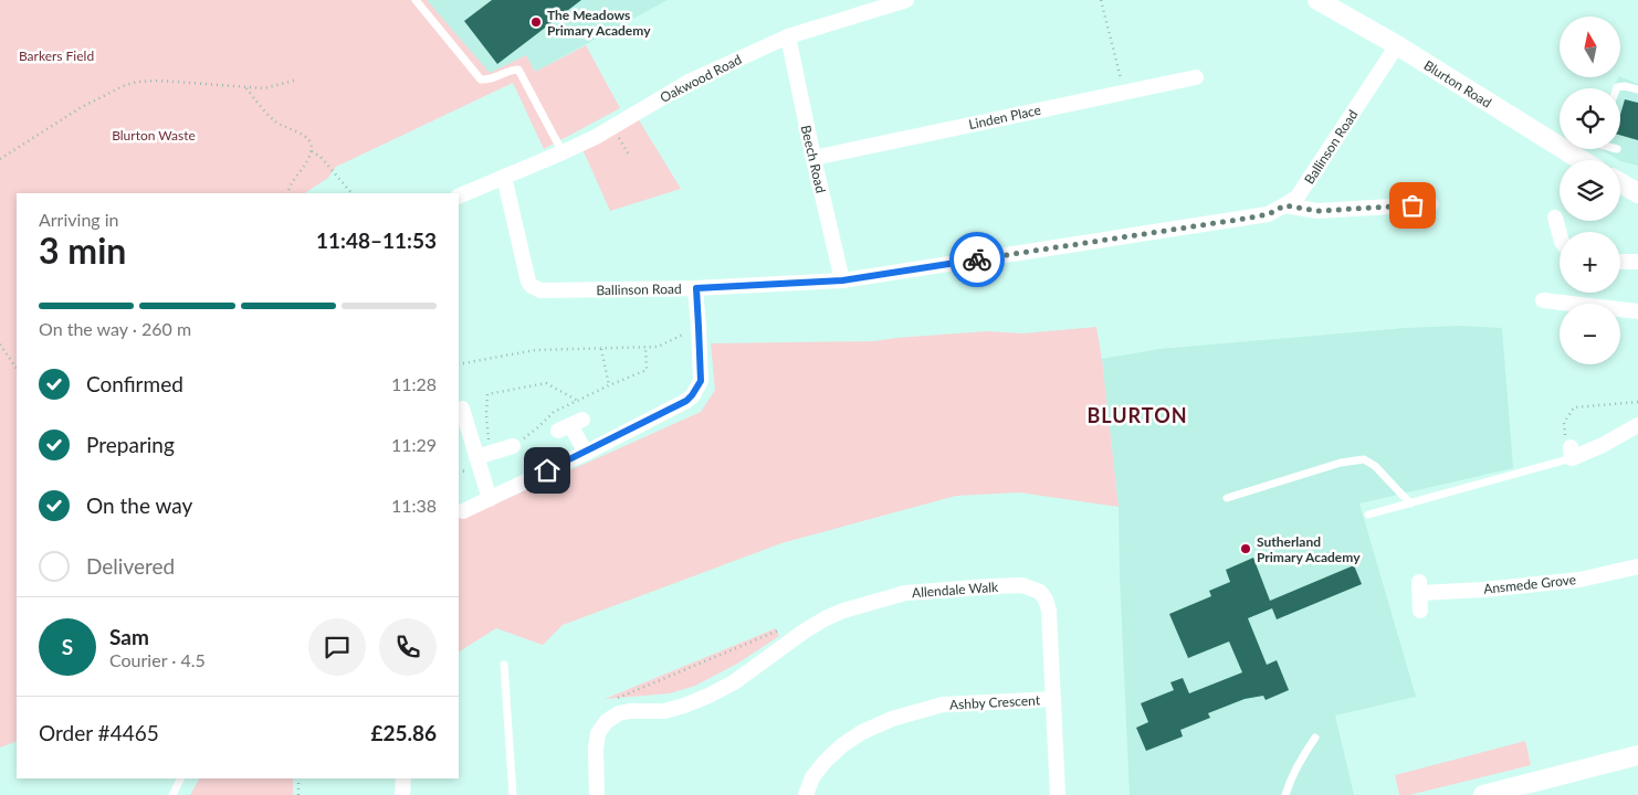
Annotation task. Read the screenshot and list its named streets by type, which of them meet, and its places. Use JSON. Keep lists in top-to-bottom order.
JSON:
{
  "streets": {
    "street": [
      "Oakwood Road",
      "Blurton Road",
      "Linden Place",
      "Ballinson Road",
      "Beech Road",
      "Ansmede Grove",
      "Allendale Walk",
      "Ashby Crescent"
    ]
  },
  "crossings": [
    ["Oakwood Road", "Ballinson Road"],
    ["Oakwood Road", "Beech Road"],
    ["Blurton Road", "Ballinson Road"],
    ["Linden Place", "Beech Road"],
    ["Ballinson Road", "Beech Road"],
    ["Allendale Walk", "Ashby Crescent"]
  ],
  "districts": ["BLURTON"],
  "parks": ["Barkers Field", "Blurton Waste"],
  "places": ["The Meadows Primary Academy", "Sutherland Primary Academy"],
  "north": "top",
  "page": {
    "map_buttons": ["+", "−"],
    "heading": ["3 min", "Arriving in", "11:48–11:53"],
    "panel": [
      "Sam",
      "Courier · 4.5",
      "Order #4465",
      "£25.86"
    ],
    "bar": "On the way · 260 m",
    "list": [
      ["Confirmed", "11:28"],
      ["Preparing", "11:29"],
      ["On the way", "11:38"],
      "Delivered"
    ],
    "round": "S"
  }
}
